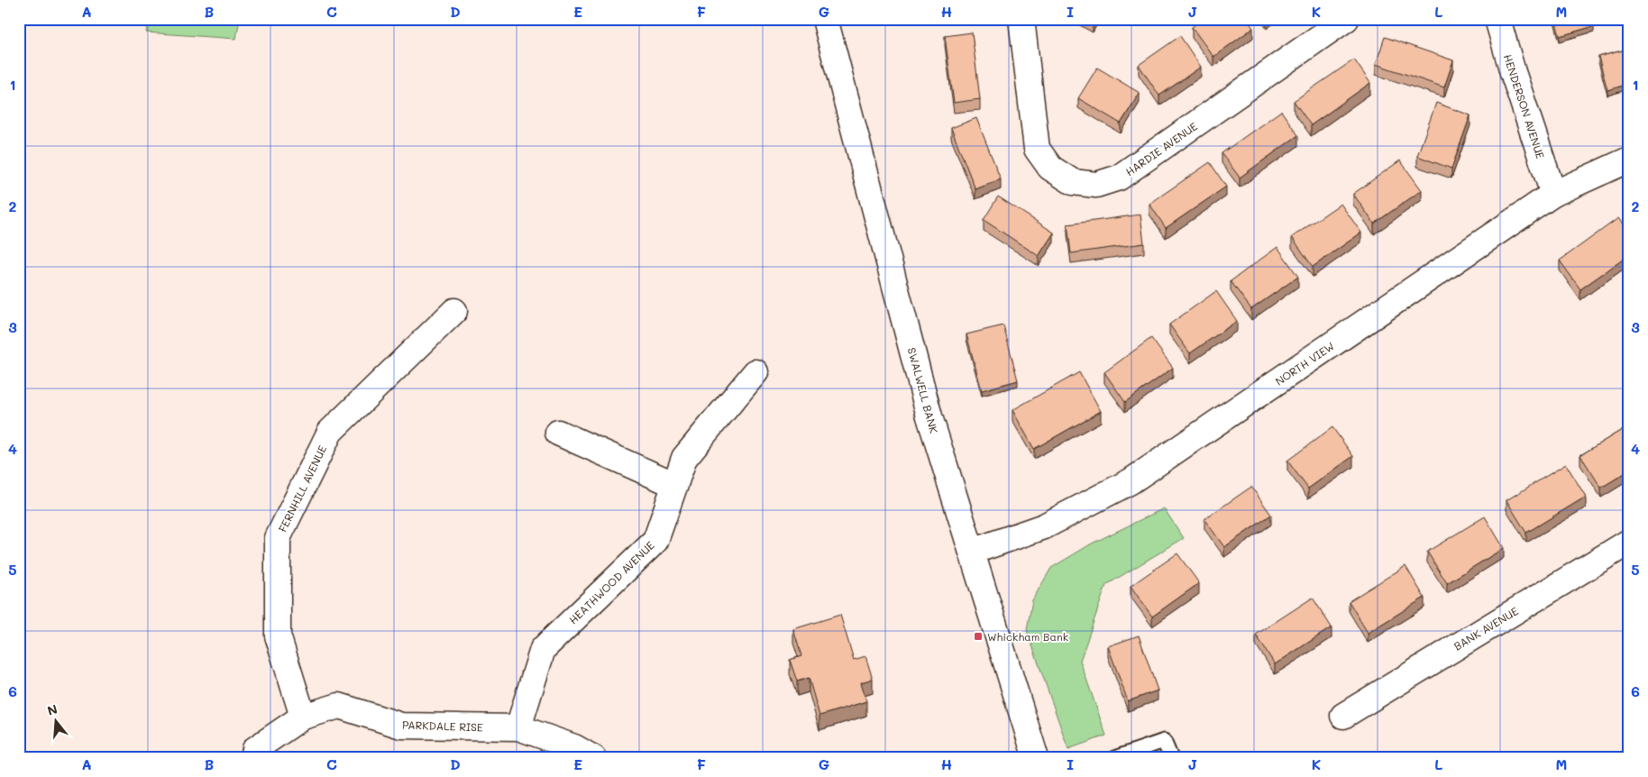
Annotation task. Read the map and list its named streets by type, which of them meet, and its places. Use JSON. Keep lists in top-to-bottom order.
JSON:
{
  "streets": {
    "street": [
      "HENDERSON AVENUE",
      "HARDIE AVENUE",
      "NORTH VIEW",
      "SWALWELL BANK",
      "FERNHILL AVENUE",
      "HEATHWOOD AVENUE",
      "BANK AVENUE",
      "PARKDALE RISE"
    ]
  },
  "crossings": [
    ["HENDERSON AVENUE", "NORTH VIEW"],
    ["NORTH VIEW", "SWALWELL BANK"],
    ["FERNHILL AVENUE", "PARKDALE RISE"],
    ["HEATHWOOD AVENUE", "PARKDALE RISE"]
  ],
  "places": {
    "transit": ["Whickham Bank"]
  },
  "north": "top",
  "grid": {
    "columns": [
      "A",
      "B",
      "C",
      "D",
      "E",
      "F",
      "G",
      "H",
      "I",
      "J",
      "K",
      "L",
      "M"
    ],
    "rows": [
      "1",
      "2",
      "3",
      "4",
      "5",
      "6"
    ]
  }
}
